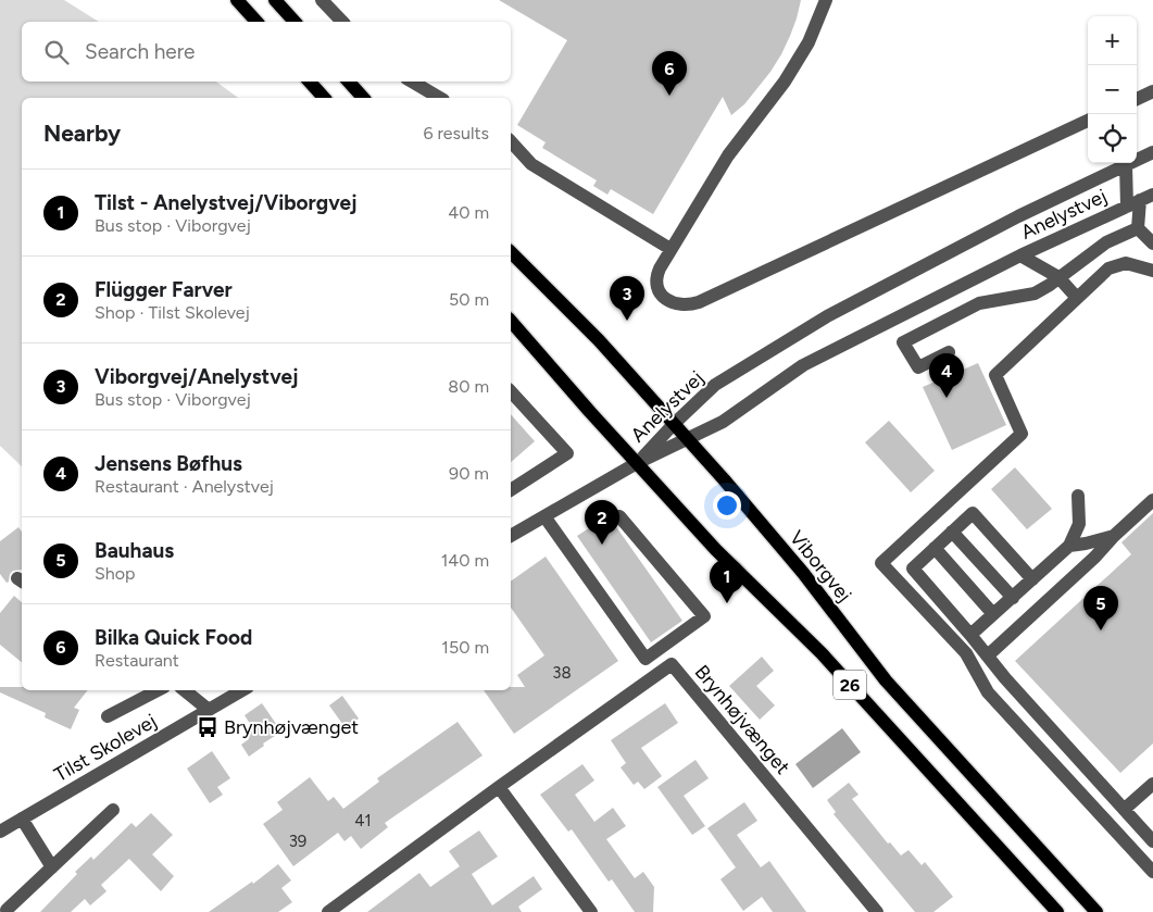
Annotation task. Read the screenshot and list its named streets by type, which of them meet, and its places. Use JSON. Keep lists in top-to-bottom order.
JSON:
{
  "streets": {
    "main road": ["Viborgvej", "26"],
    "street": ["Anelystvej", "Brynhøjvænget", "Tilst Skolevej"]
  },
  "crossings": [
    ["Anelystvej", "Viborgvej"],
    ["Anelystvej", "26"]
  ],
  "places": {
    "bus stop": ["Brynhøjvænget"]
  },
  "house_numbers": ["38", "41", "39"],
  "page": {
    "map_buttons": ["+", "−"],
    "search": "Search here",
    "pins": [
      "6",
      "3",
      "4",
      "2",
      "1",
      "5"
    ],
    "heading": ["Nearby", "6 results"],
    "list": [
      {
        "mark": "1",
        "name": "Tilst - Anelystvej/Viborgvej",
        "note": "Bus stop · Viborgvej",
        "value": "40 m"
      },
      {
        "mark": "2",
        "name": "Flügger Farver",
        "note": "Shop · Tilst Skolevej",
        "value": "50 m"
      },
      {
        "mark": "3",
        "name": "Viborgvej/Anelystvej",
        "note": "Bus stop · Viborgvej",
        "value": "80 m"
      },
      {
        "mark": "4",
        "name": "Jensens Bøfhus",
        "note": "Restaurant · Anelystvej",
        "value": "90 m"
      },
      {
        "mark": "5",
        "name": "Bauhaus",
        "note": "Shop",
        "value": "140 m"
      },
      {
        "mark": "6",
        "name": "Bilka Quick Food",
        "note": "Restaurant",
        "value": "150 m"
      }
    ]
  }
}
